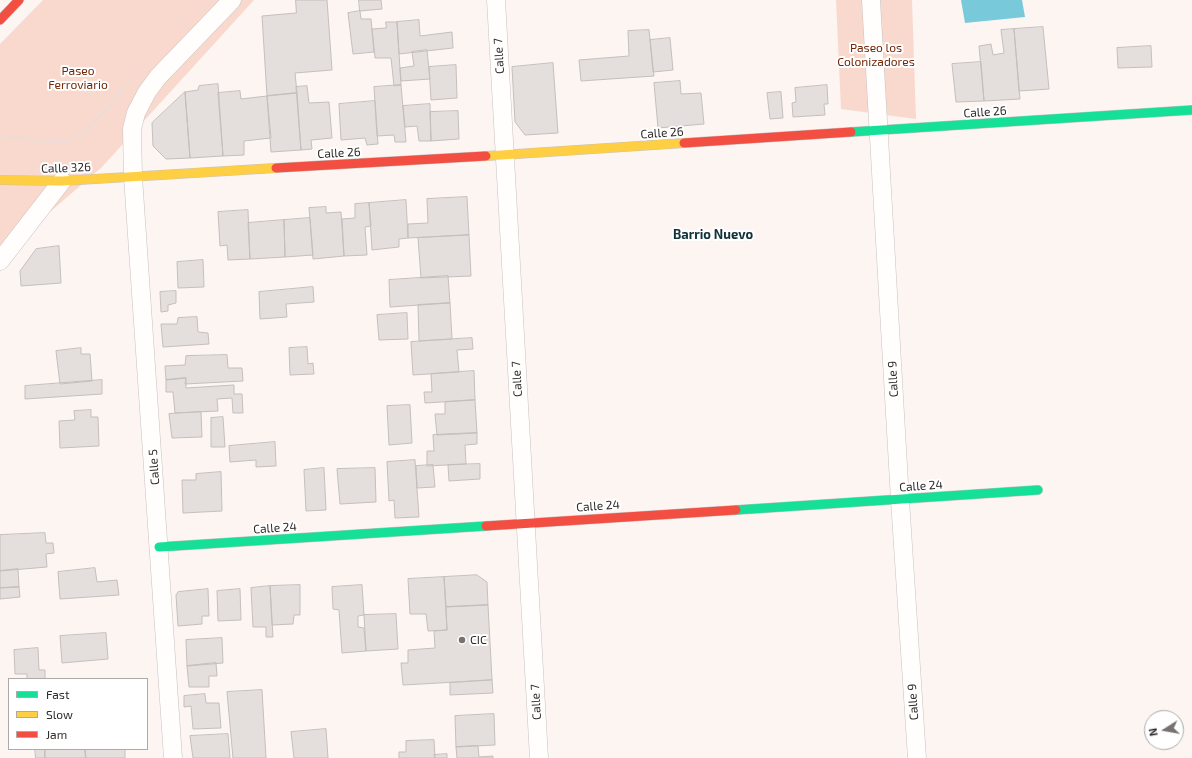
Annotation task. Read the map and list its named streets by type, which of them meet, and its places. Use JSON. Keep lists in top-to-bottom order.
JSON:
{
  "streets": {
    "street": [
      "Calle 7",
      "Calle 26",
      "Calle 326",
      "Calle 9",
      "Calle 5",
      "Calle 24"
    ]
  },
  "crossings": [
    ["Calle 7", "Calle 26"],
    ["Calle 7", "Calle 24"],
    ["Calle 26", "Calle 326"],
    ["Calle 26", "Calle 9"],
    ["Calle 26", "Calle 5"],
    ["Calle 326", "Calle 5"],
    ["Calle 9", "Calle 24"],
    ["Calle 5", "Calle 24"]
  ],
  "districts": ["Barrio Nuevo"],
  "parks": ["Paseo los Colonizadores", "Paseo Ferroviario"],
  "places": ["CIC"],
  "legend": ["Fast", "Slow", "Jam"],
  "north": "left"
}
